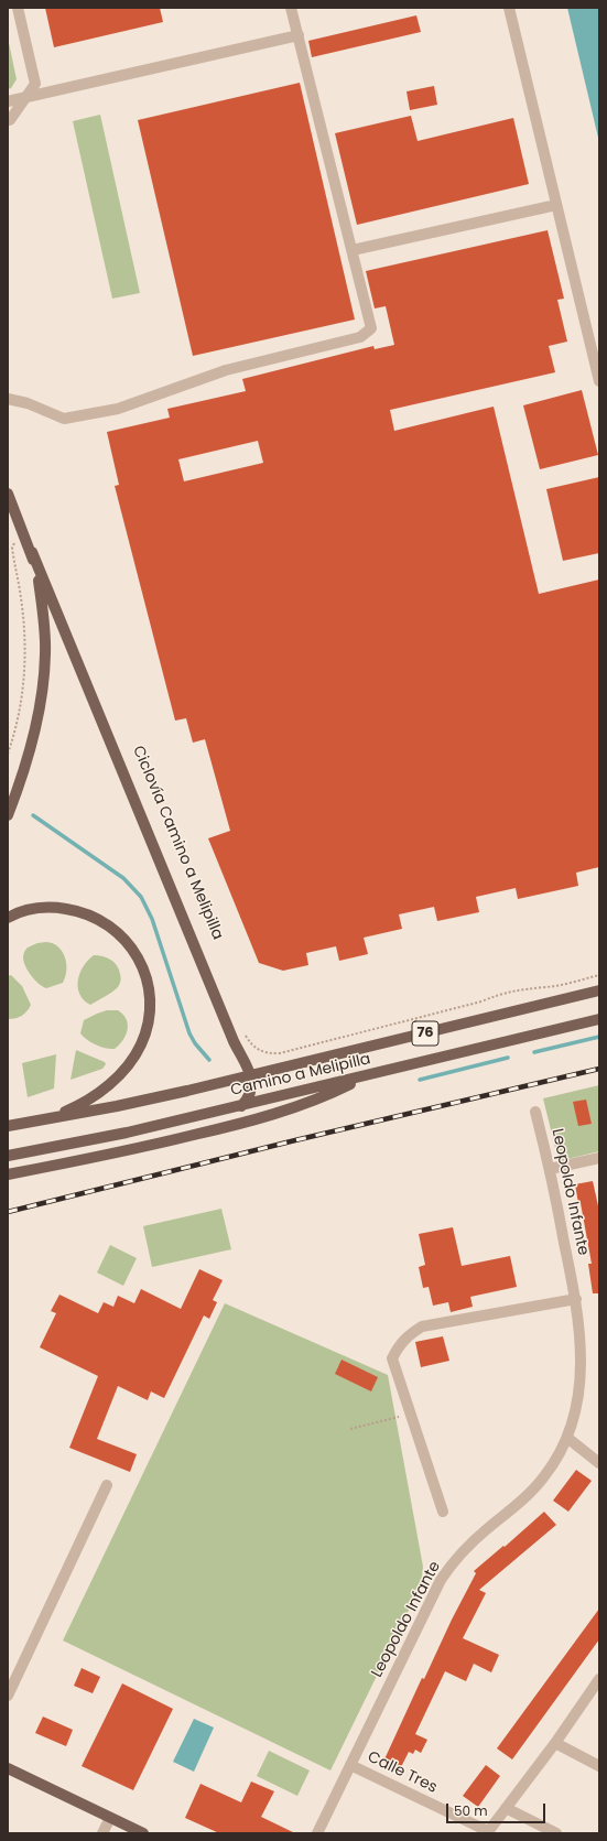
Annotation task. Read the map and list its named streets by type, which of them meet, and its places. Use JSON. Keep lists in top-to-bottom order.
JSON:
{
  "streets": {
    "main road": ["76", "Camino a Melipilla"],
    "street": ["Leopoldo Infante", "Calle Tres"]
  },
  "crossings": [
    ["Leopoldo Infante", "Calle Tres"]
  ],
  "scale_bar": "50 m"
}
